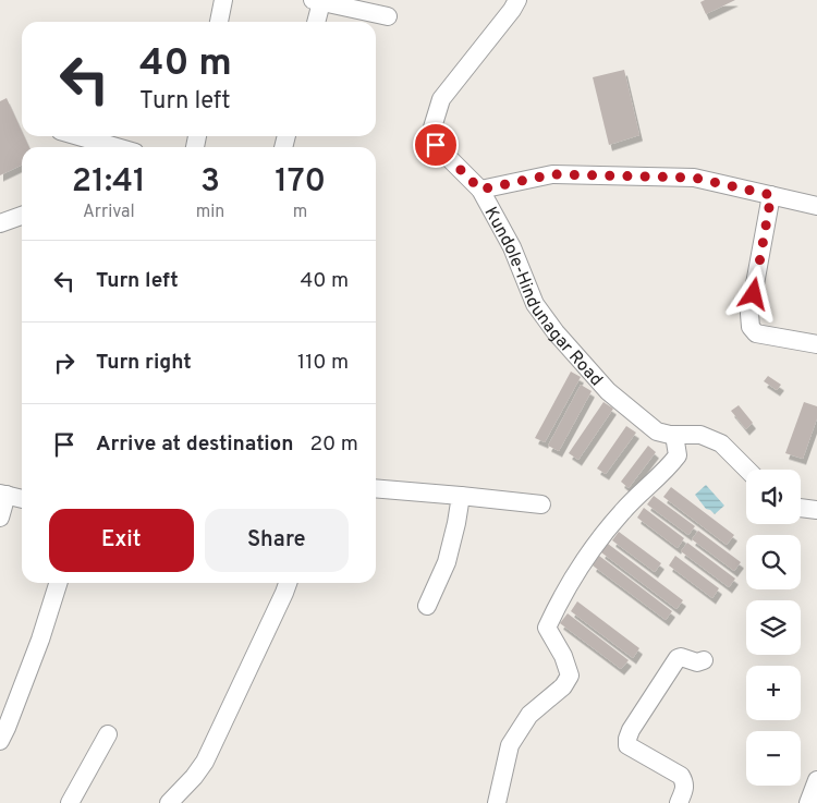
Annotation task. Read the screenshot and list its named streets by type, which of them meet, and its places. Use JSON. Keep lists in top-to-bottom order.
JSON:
{
  "streets": {
    "street": ["Kundole-Hindunagar Road"]
  },
  "page": {
    "turn": ["40 m", "Turn left"],
    "eta": [
      "21:41",
      "Arrival",
      "3",
      "min",
      "170",
      "m"
    ],
    "list": [
      {
        "name": "Turn left",
        "value": "40 m"
      },
      {
        "name": "Turn right",
        "value": "110 m"
      },
      {
        "name": "Arrive at destination",
        "value": "20 m"
      }
    ],
    "map_buttons": ["+", "−"],
    "buttons": ["Exit", "Share"]
  }
}
